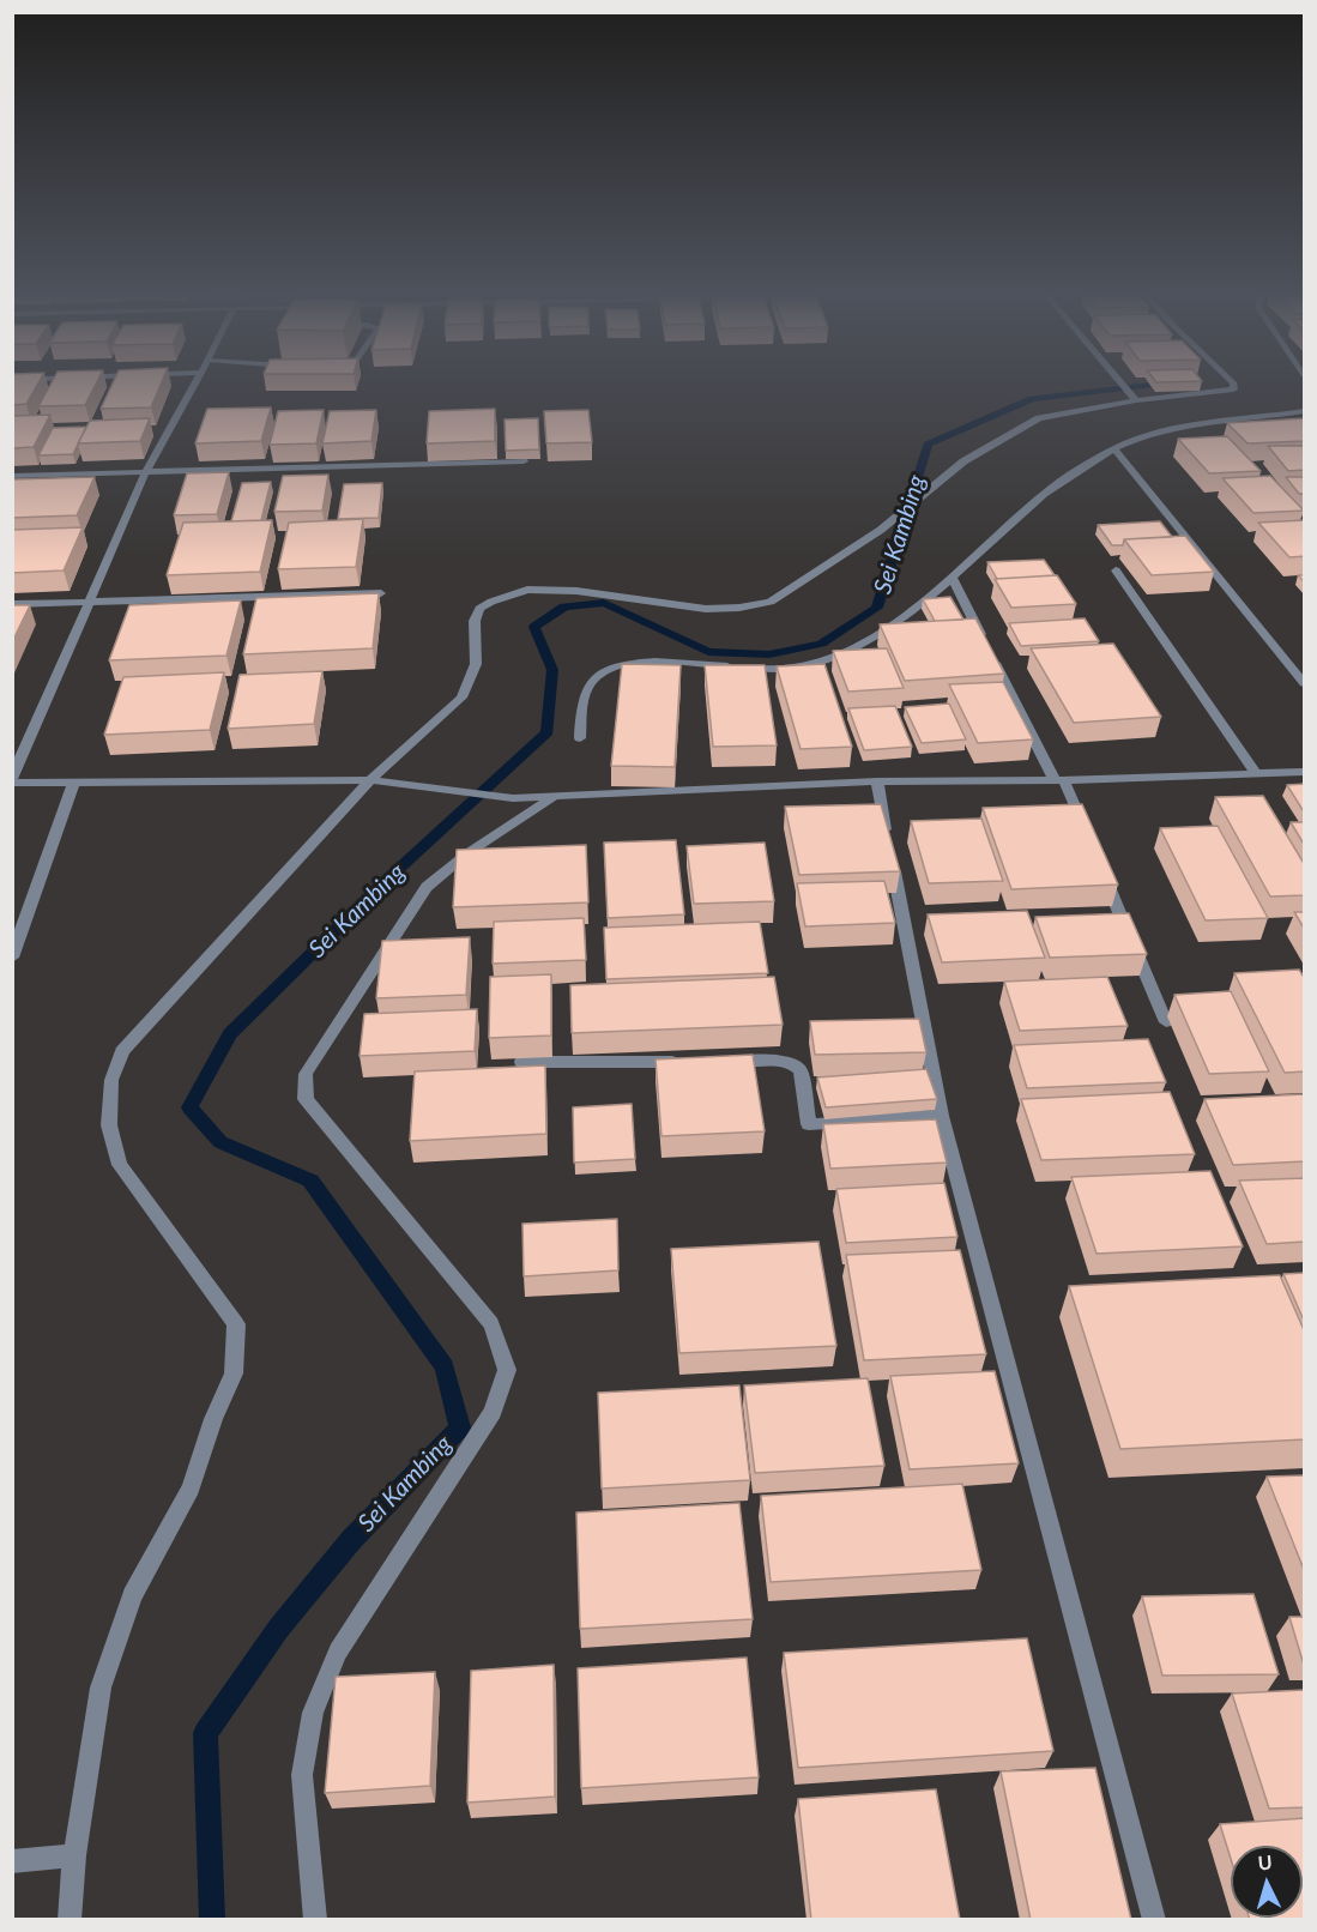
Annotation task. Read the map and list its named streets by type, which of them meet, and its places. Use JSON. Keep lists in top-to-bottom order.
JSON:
{
  "water": ["Sei Kambing"],
  "north": "top"
}
